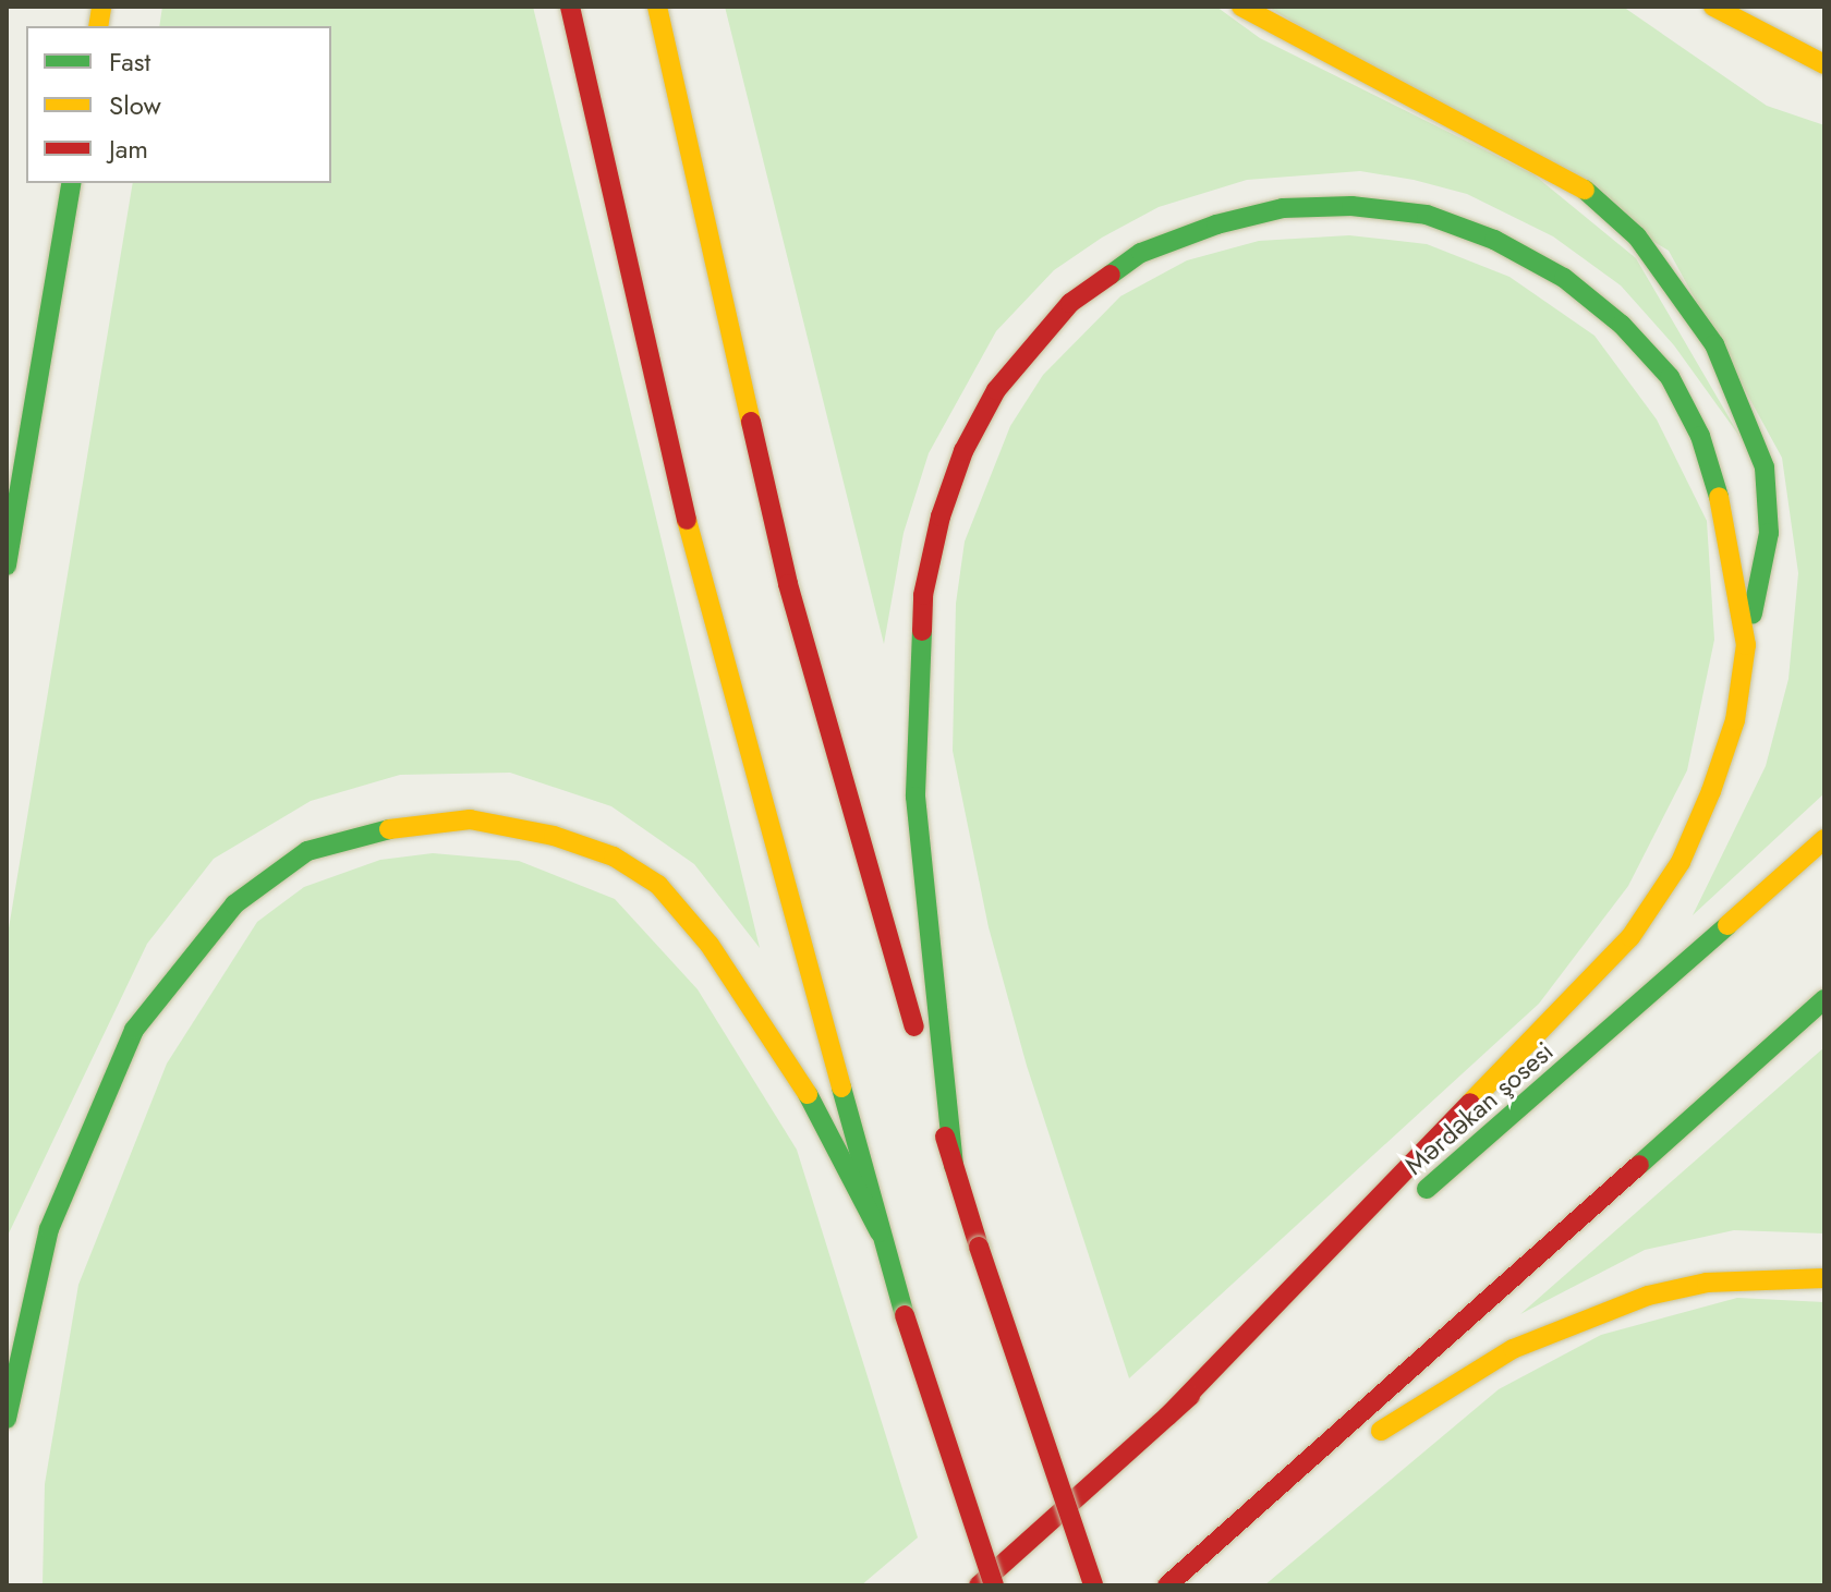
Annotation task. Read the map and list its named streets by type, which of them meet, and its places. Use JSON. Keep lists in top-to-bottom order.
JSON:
{
  "streets": {
    "highway": ["Mərdəkan şosesi"]
  },
  "legend": ["Fast", "Slow", "Jam"]
}
